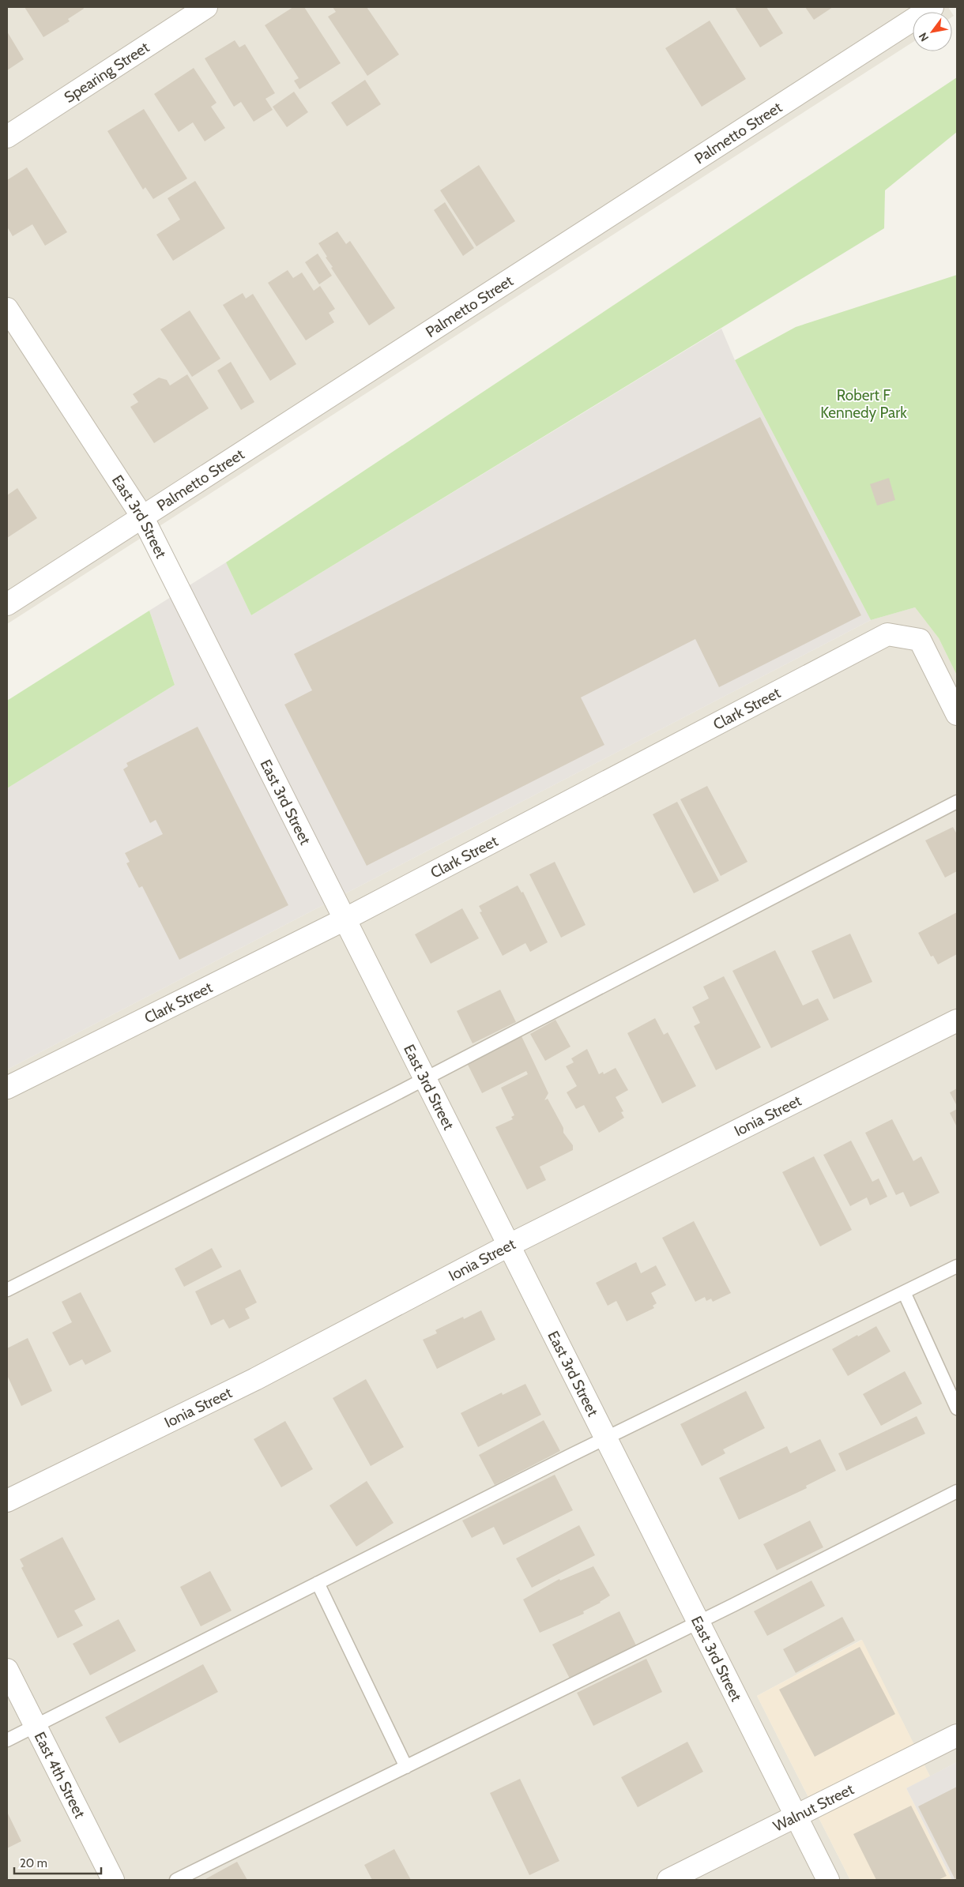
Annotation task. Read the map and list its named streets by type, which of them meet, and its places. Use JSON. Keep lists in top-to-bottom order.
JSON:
{
  "streets": {
    "street": [
      "Spearing Street",
      "Palmetto Street",
      "East 3rd Street",
      "Clark Street",
      "Ionia Street",
      "East 4th Street",
      "Walnut Street"
    ]
  },
  "crossings": [
    ["Palmetto Street", "East 3rd Street"],
    ["East 3rd Street", "Clark Street"],
    ["East 3rd Street", "Ionia Street"],
    ["East 3rd Street", "Walnut Street"]
  ],
  "parks": ["Robert F Kennedy Park"],
  "scale_bar": "20 m",
  "north": "bottom left"
}
